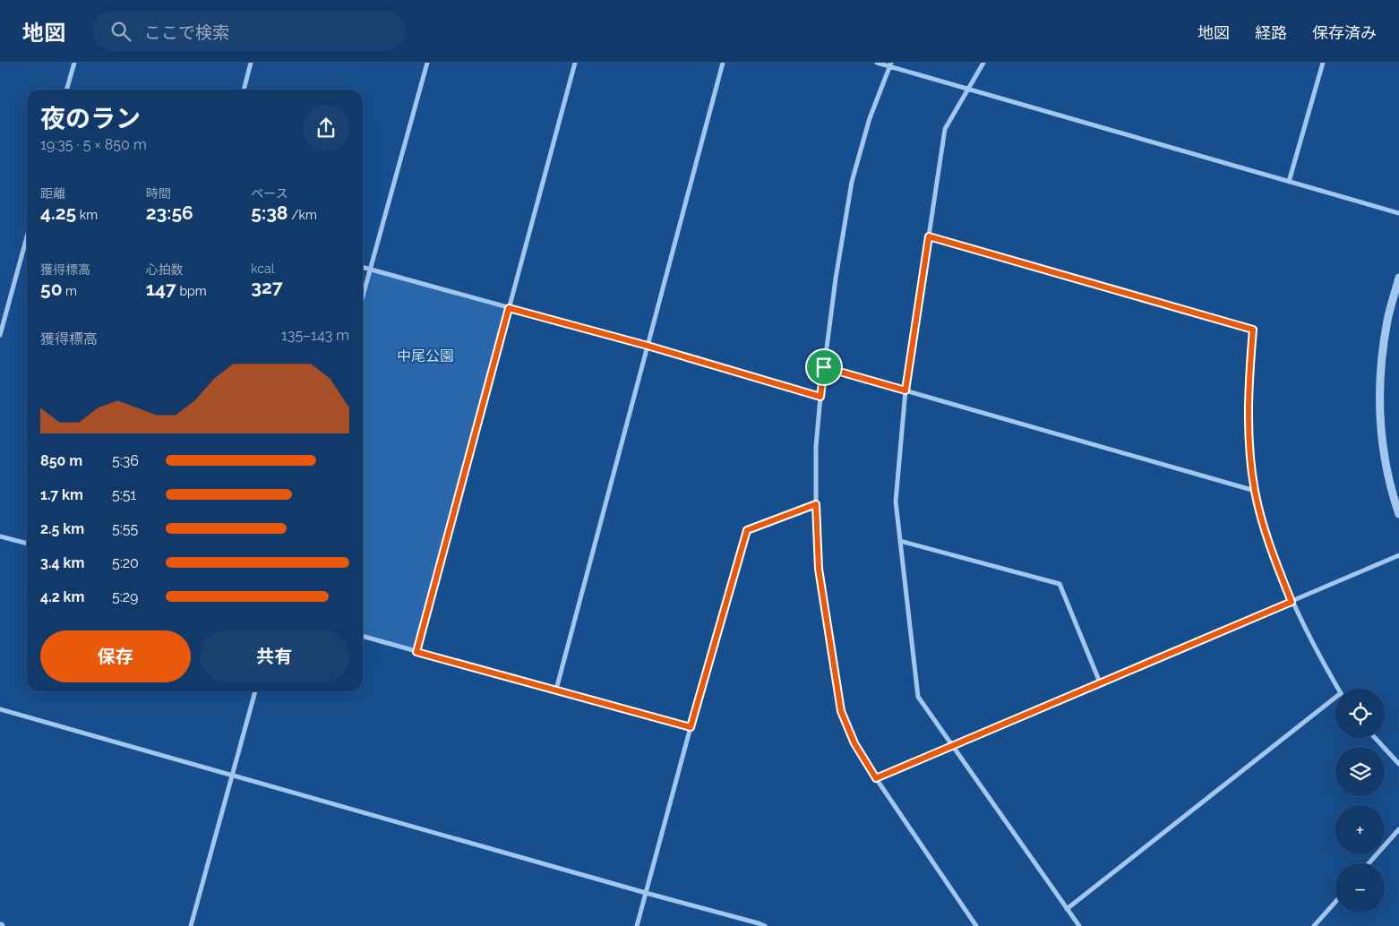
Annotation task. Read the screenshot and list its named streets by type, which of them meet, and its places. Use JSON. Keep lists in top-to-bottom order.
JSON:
{
  "parks": ["中尾公園"],
  "page": {
    "header": "地図",
    "search": "ここで検索",
    "nav": ["地図", "経路", "保存済み"],
    "heading": ["夜のラン", "19:35 · 5 × 850 m"],
    "stats": [
      ["距離", "4.25 km"],
      ["時間", "23:56"],
      ["ペース", "5:38 /km"],
      ["獲得標高", "50 m"],
      ["心拍数", "147 bpm"],
      ["kcal", "327"]
    ],
    "chart": ["獲得標高", "135–143 m"],
    "list": [
      {
        "name": "850 m",
        "note": "5:36"
      },
      {
        "name": "1.7 km",
        "note": "5:51"
      },
      {
        "name": "2.5 km",
        "note": "5:55"
      },
      {
        "name": "3.4 km",
        "note": "5:20"
      },
      {
        "name": "4.2 km",
        "note": "5:29"
      }
    ],
    "buttons": ["保存", "共有"],
    "map_buttons": ["+", "−"]
  }
}
